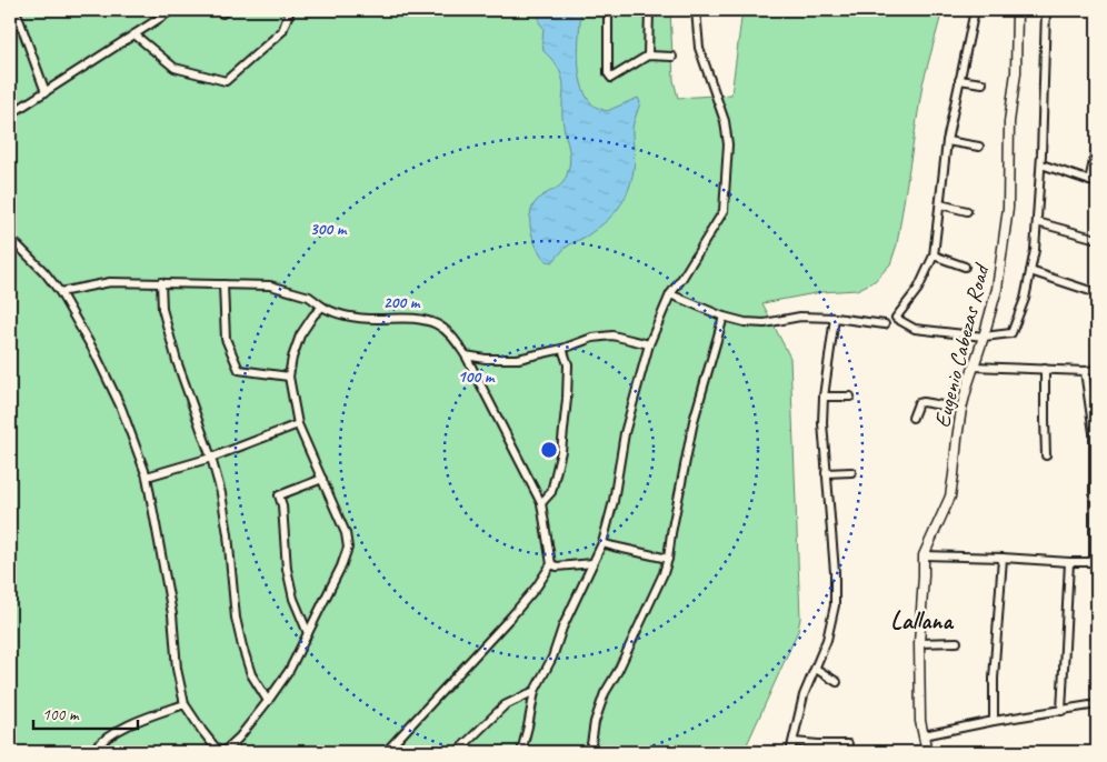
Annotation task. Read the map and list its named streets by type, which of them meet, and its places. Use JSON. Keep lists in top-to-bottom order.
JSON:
{
  "streets": {
    "street": ["Eugenio Cabezas Road"]
  },
  "districts": ["Lallana"],
  "scale_bar": "100 m",
  "rings": ["300 m", "200 m", "100 m"]
}
